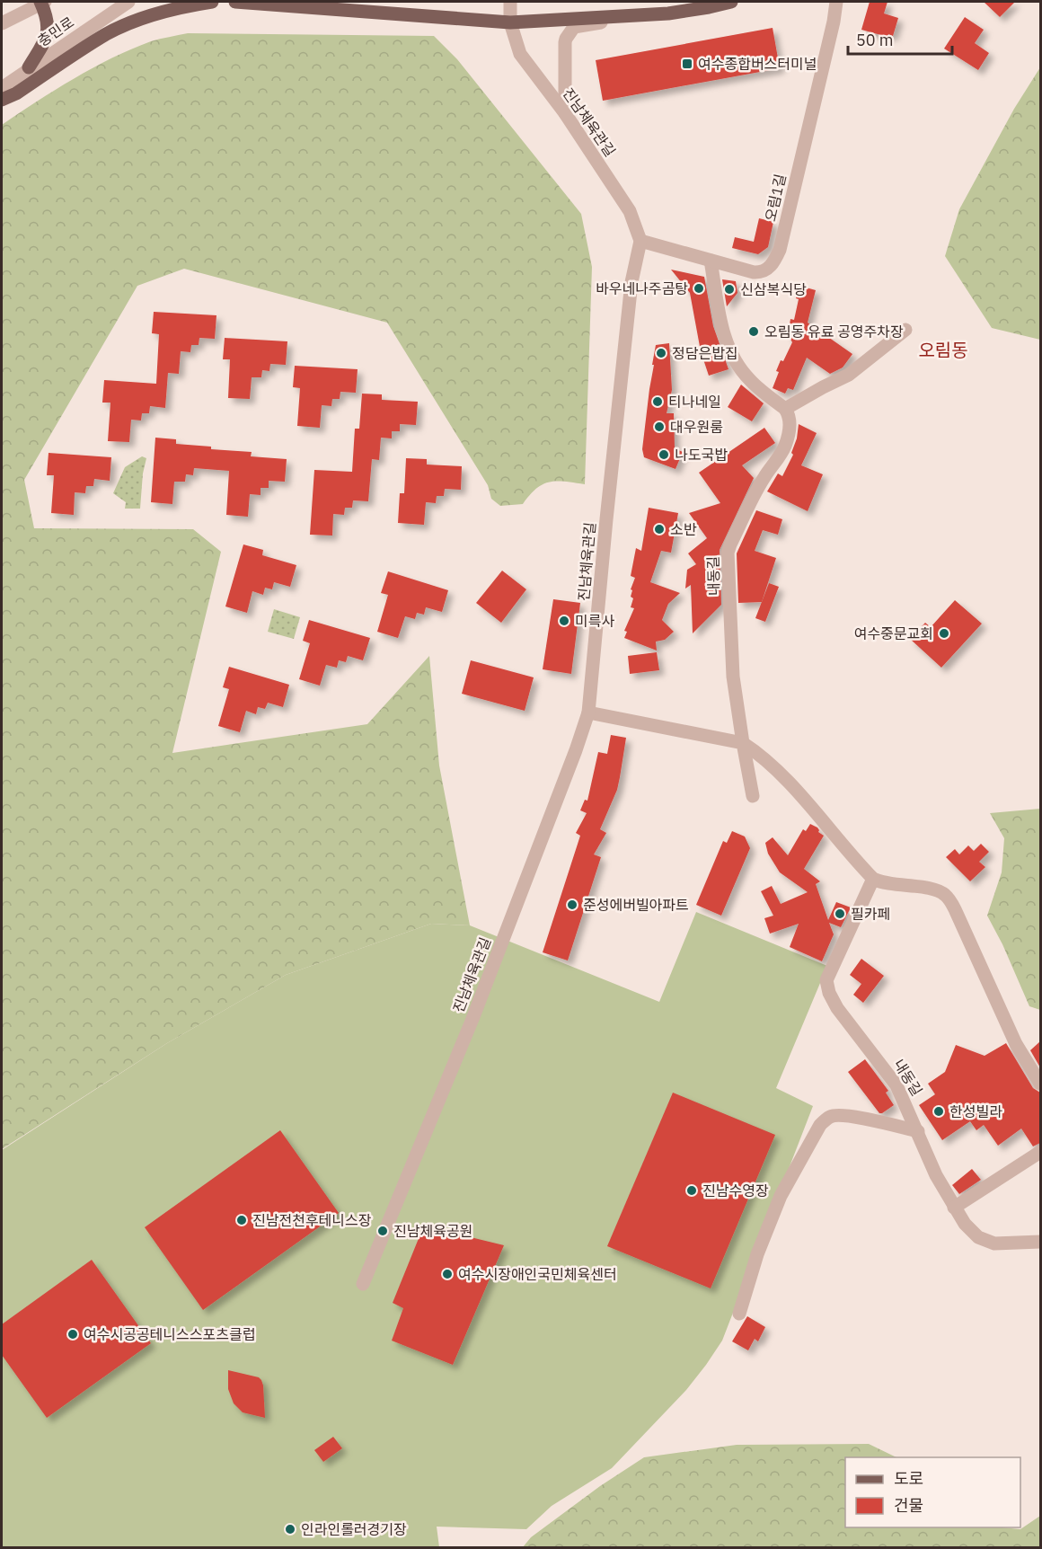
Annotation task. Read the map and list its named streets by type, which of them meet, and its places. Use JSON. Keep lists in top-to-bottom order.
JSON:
{
  "streets": {
    "street": [
      "충민로",
      "진남체육관길",
      "오림1길",
      "내동길"
    ]
  },
  "crossings": [
    ["진남체육관길", "오림1길"]
  ],
  "districts": ["오림동"],
  "places": {
    "transit": ["여수종합버스터미널"],
    "other": [
      "바우네나주곰탕",
      "신삼복식당",
      "오림동 유료 공영주차장",
      "정담은밥집",
      "티나네일",
      "대우원룸",
      "나도국밥",
      "소반",
      "미륵사",
      "여수중문교회",
      "준성에버빌아파트",
      "필카페",
      "한성빌라",
      "진남수영장",
      "진남전천후테니스장",
      "진남체육공원",
      "여수시장애인국민체육센터",
      "여수시공공테니스스포츠클럽",
      "인라인롤러경기장"
    ]
  },
  "legend": ["도로", "건물"],
  "scale_bar": "50 m"
}
